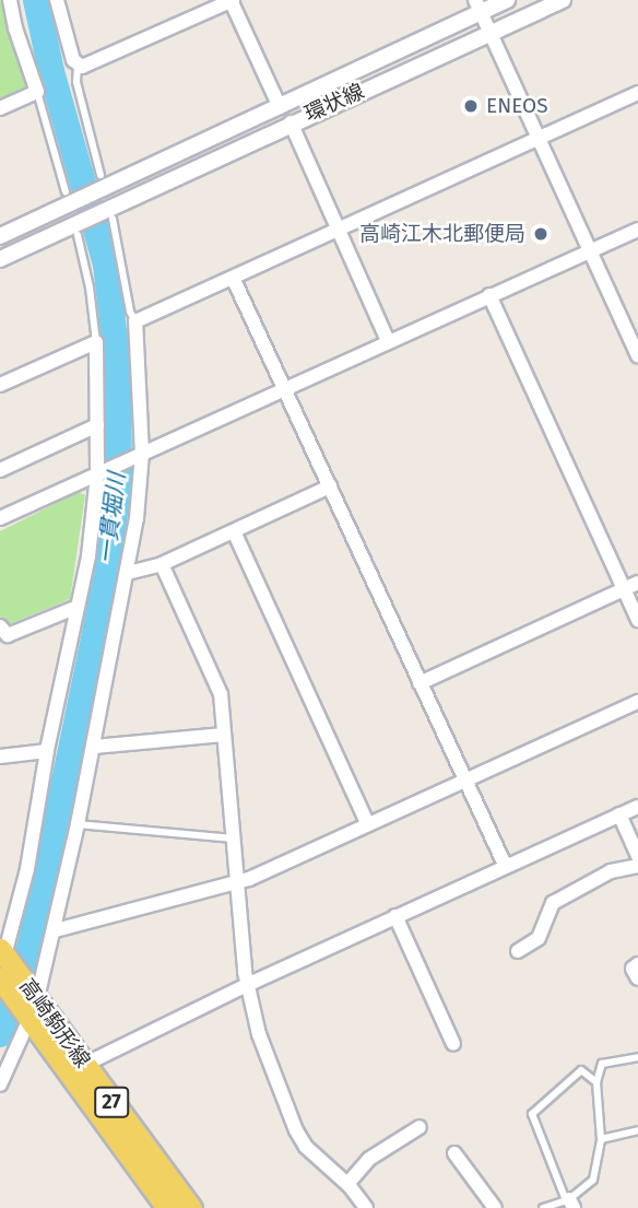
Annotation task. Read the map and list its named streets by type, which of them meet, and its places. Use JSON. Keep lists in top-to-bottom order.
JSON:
{
  "streets": {
    "main road": ["高崎駒形線", "27"],
    "street": ["環状線"]
  },
  "water": ["一貫堀川"],
  "places": ["ENEOS", "高崎江木北郵便局"]
}
